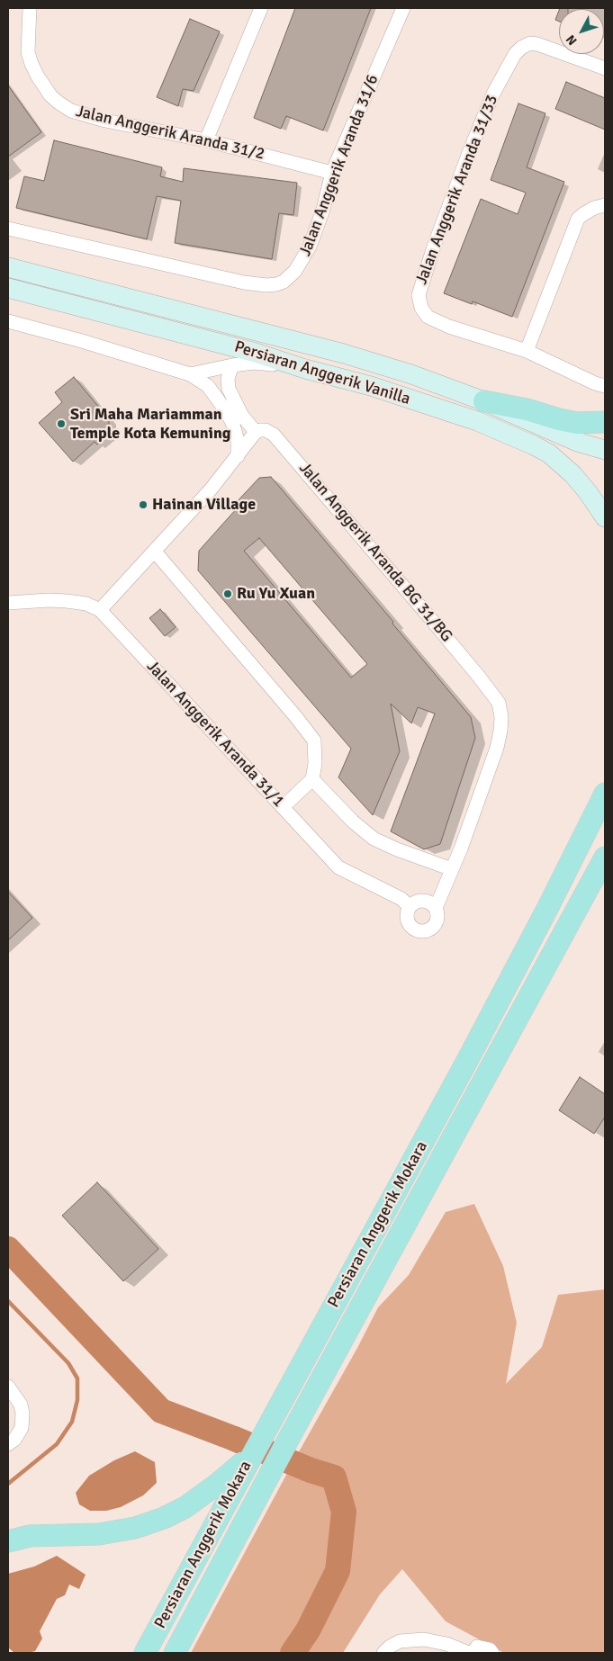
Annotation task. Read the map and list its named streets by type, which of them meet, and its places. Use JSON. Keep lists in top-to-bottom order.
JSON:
{
  "streets": {
    "main road": ["Persiaran Anggerik Vanilla", "Persiaran Anggerik Mokara"],
    "street": [
      "Jalan Anggerik Aranda 31/2",
      "Jalan Anggerik Aranda 31/6",
      "Jalan Anggerik Aranda 31/33",
      "Jalan Anggerik Aranda BG 31/BG",
      "Jalan Anggerik Aranda 31/1"
    ]
  },
  "crossings": [
    ["Jalan Anggerik Aranda 31/2", "Jalan Anggerik Aranda 31/6"],
    ["Jalan Anggerik Aranda BG 31/BG", "Jalan Anggerik Aranda 31/1"]
  ],
  "places": ["Sri Maha Mariamman Temple Kota Kemuning", "Hainan Village", "Ru Yu Xuan"],
  "north": "bottom left"
}
